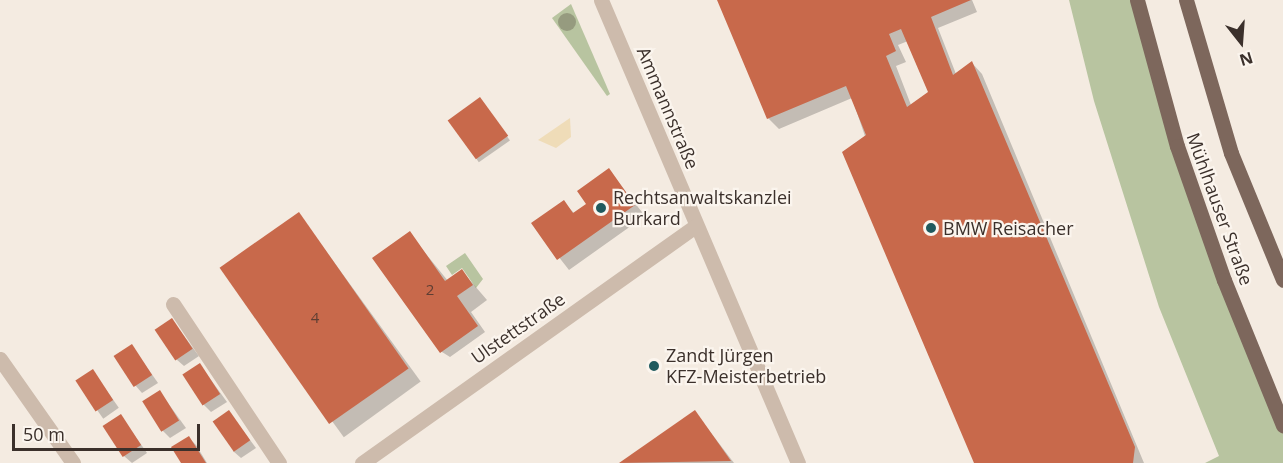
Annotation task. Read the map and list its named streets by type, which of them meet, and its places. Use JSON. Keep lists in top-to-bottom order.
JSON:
{
  "streets": {
    "main road": ["Mühlhauser Straße"],
    "street": ["Ammannstraße", "Ulstettstraße"]
  },
  "crossings": [
    ["Ammannstraße", "Ulstettstraße"]
  ],
  "places": ["Rechtsanwaltskanzlei Burkard", "BMW Reisacher", "Zandt Jürgen KFZ-Meisterbetrieb"],
  "house_numbers": ["2", "4"],
  "scale_bar": "50 m",
  "north": "bottom"
}
